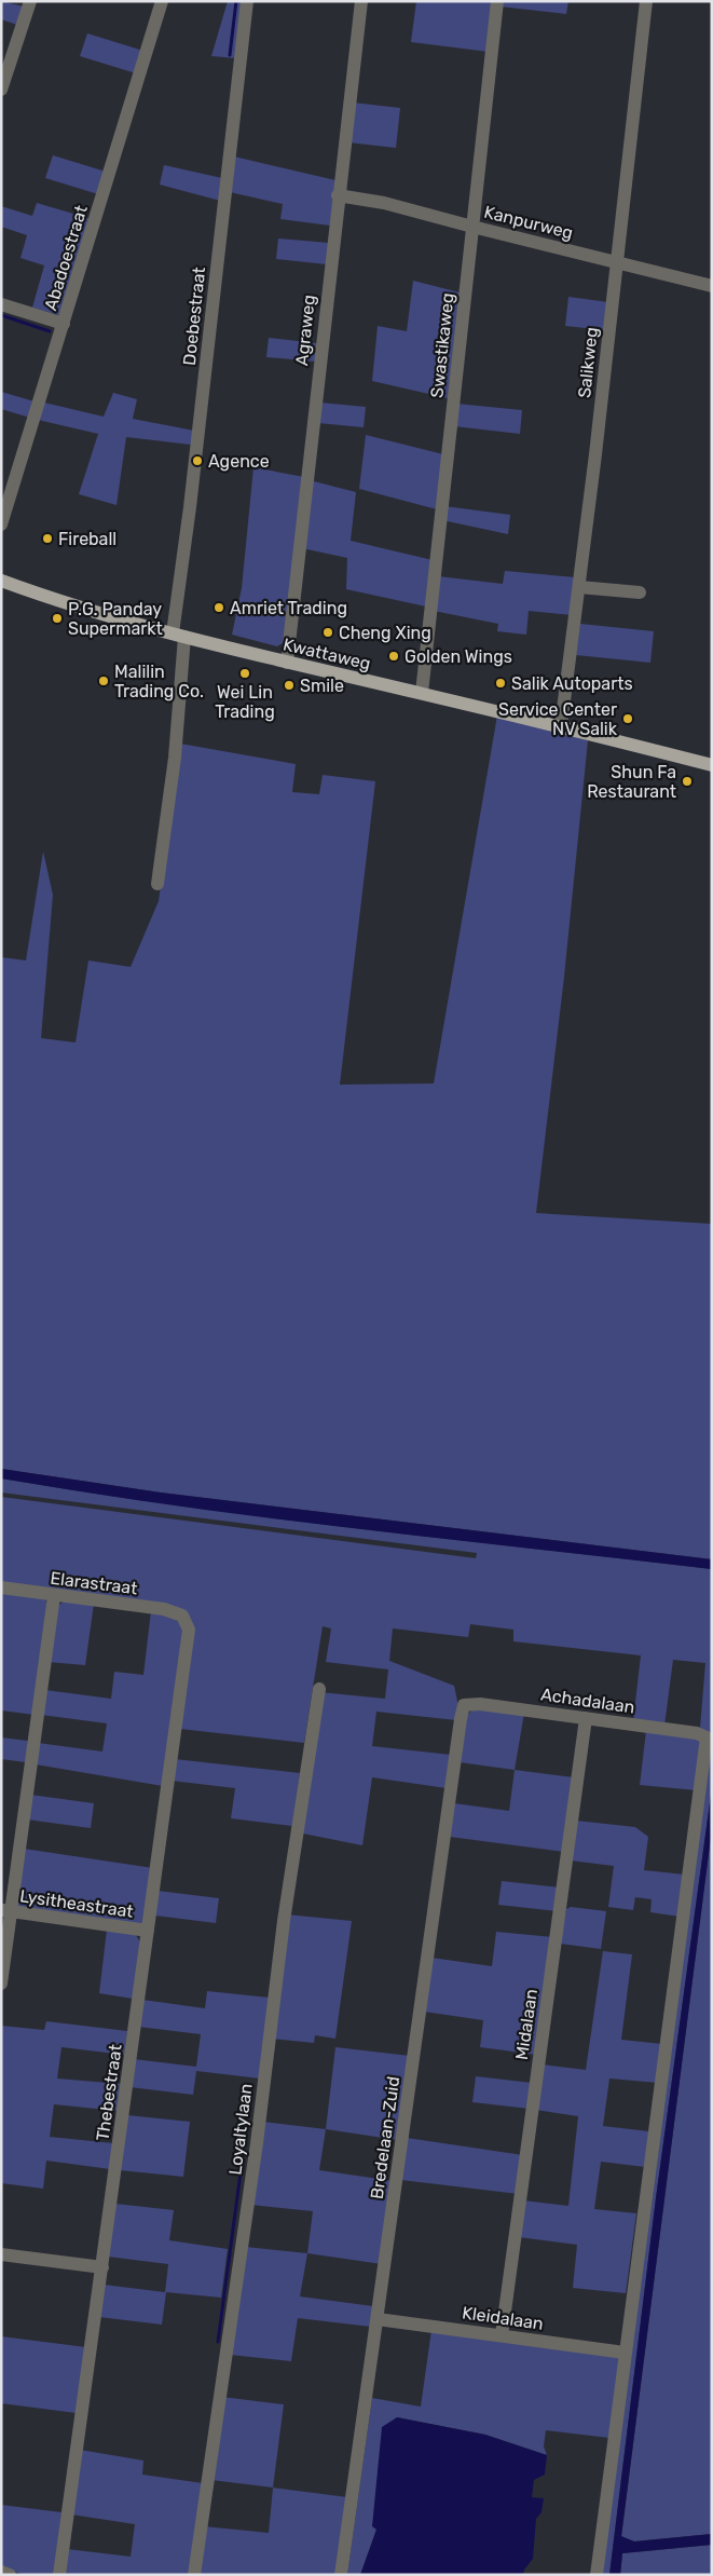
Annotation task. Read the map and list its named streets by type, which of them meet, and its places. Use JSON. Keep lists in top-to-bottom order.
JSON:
{
  "streets": {
    "main road": ["Kwattaweg"],
    "street": [
      "Kanpurweg",
      "Abadoestraat",
      "Doebestraat",
      "Agraweg",
      "Swastikaweg",
      "Salikweg",
      "Elarastraat",
      "Achadalaan",
      "Lysitheastraat",
      "Midalaan",
      "Thebestraat",
      "Loyaltylaan",
      "Bredelaan-Zuid",
      "Kleidalaan"
    ]
  },
  "crossings": [
    ["Kanpurweg", "Agraweg"],
    ["Kanpurweg", "Swastikaweg"],
    ["Kanpurweg", "Salikweg"],
    ["Doebestraat", "Kwattaweg"],
    ["Agraweg", "Kwattaweg"],
    ["Swastikaweg", "Kwattaweg"],
    ["Salikweg", "Kwattaweg"],
    ["Elarastraat", "Thebestraat"],
    ["Achadalaan", "Midalaan"],
    ["Achadalaan", "Bredelaan-Zuid"],
    ["Achadalaan", "Kleidalaan"],
    ["Lysitheastraat", "Thebestraat"],
    ["Midalaan", "Kleidalaan"],
    ["Bredelaan-Zuid", "Kleidalaan"]
  ],
  "places": [
    "Agence",
    "Fireball",
    "Amriet Trading",
    "P.G. Panday Supermarkt",
    "Cheng Xing",
    "Golden Wings",
    "Wei Lin Trading",
    "Malilin Trading Co.",
    "Salik Autoparts",
    "Smile",
    "Service Center NV Salik",
    "Shun Fa Restaurant"
  ]
}
